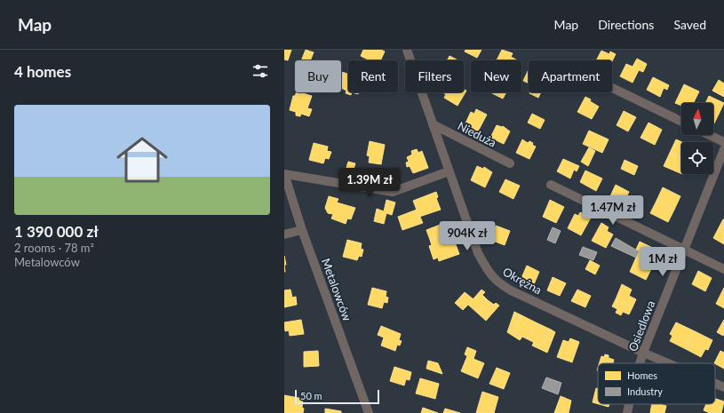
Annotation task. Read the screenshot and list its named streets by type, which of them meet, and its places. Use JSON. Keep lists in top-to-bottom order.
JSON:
{
  "streets": {
    "street": [
      "Nieduża",
      "Okrężna",
      "Metalowców",
      "Osiedlowa"
    ]
  },
  "crossings": [
    ["Nieduża", "Okrężna"],
    ["Okrężna", "Osiedlowa"]
  ],
  "legend": ["Homes", "Industry"],
  "scale_bar": "50 m",
  "north": "top",
  "page": {
    "header": "Map",
    "nav": ["Map", "Directions", "Saved"],
    "heading": "4 homes",
    "chip": [
      "Buy",
      "Rent",
      "Filters",
      "New",
      "Apartment"
    ],
    "list": [
      {
        "name": "1 390 000 zł",
        "note": "2 rooms · 78 m² · Metalowców"
      }
    ],
    "price": [
      "1.39M zł",
      "1.47M zł",
      "904K zł",
      "1M zł"
    ],
    "scale": "50 m"
  }
}
